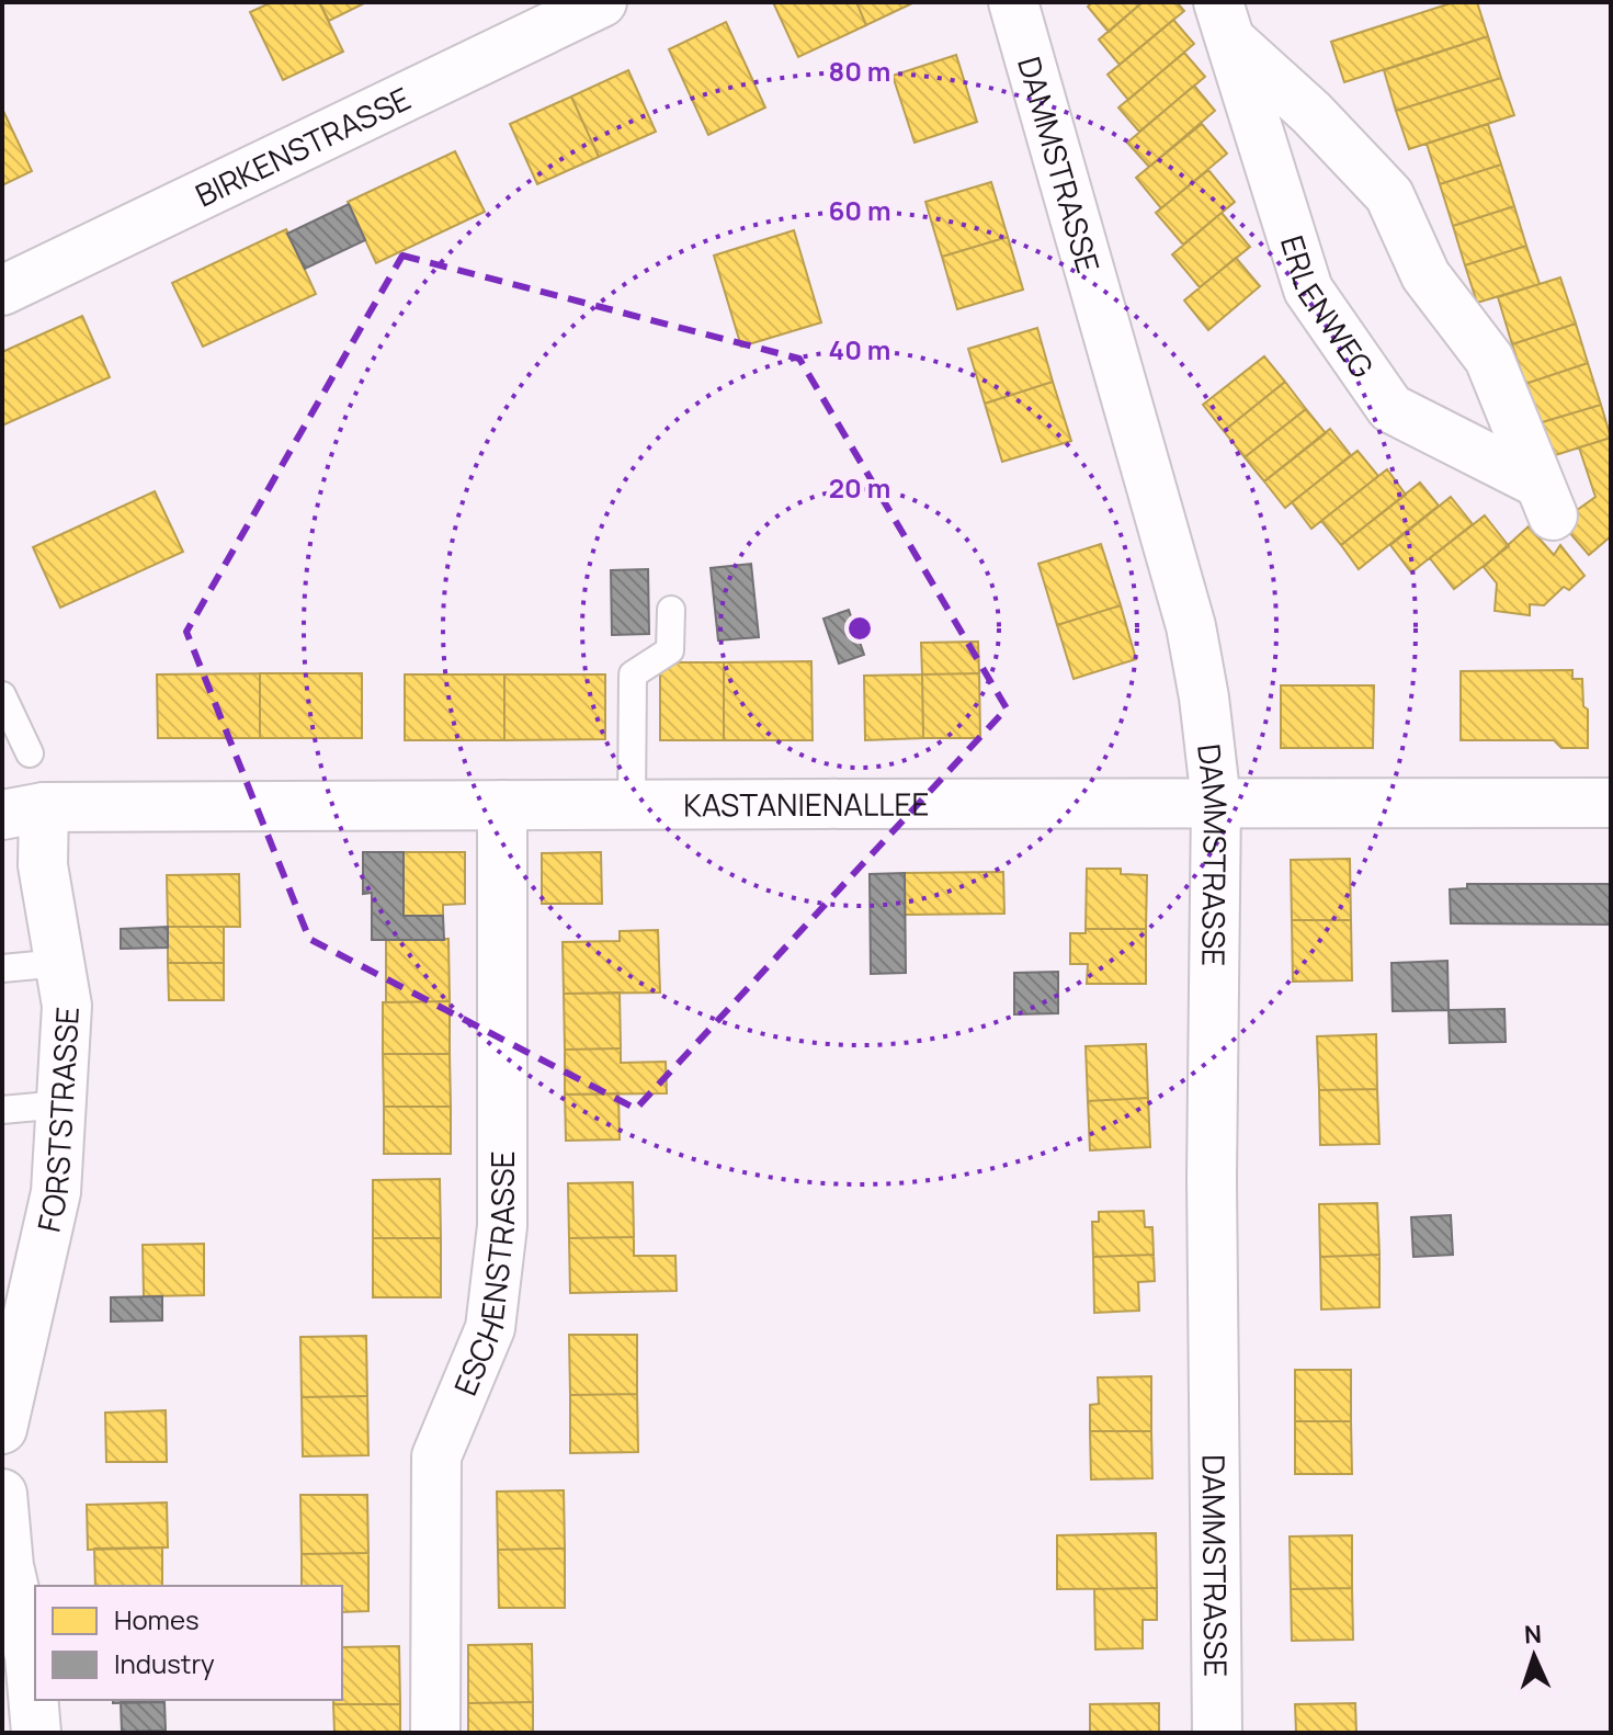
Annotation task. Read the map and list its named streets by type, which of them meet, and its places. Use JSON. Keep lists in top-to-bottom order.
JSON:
{
  "streets": {
    "street": [
      "BIRKENSTRASSE",
      "DAMMSTRASSE",
      "ERLENWEG",
      "KASTANIENALLEE",
      "FORSTSTRASSE",
      "ESCHENSTRASSE"
    ]
  },
  "crossings": [
    ["DAMMSTRASSE", "KASTANIENALLEE"],
    ["KASTANIENALLEE", "FORSTSTRASSE"],
    ["KASTANIENALLEE", "ESCHENSTRASSE"]
  ],
  "legend": ["Homes", "Industry"],
  "north": "top",
  "rings": [
    "80 m",
    "60 m",
    "40 m",
    "20 m"
  ]
}
